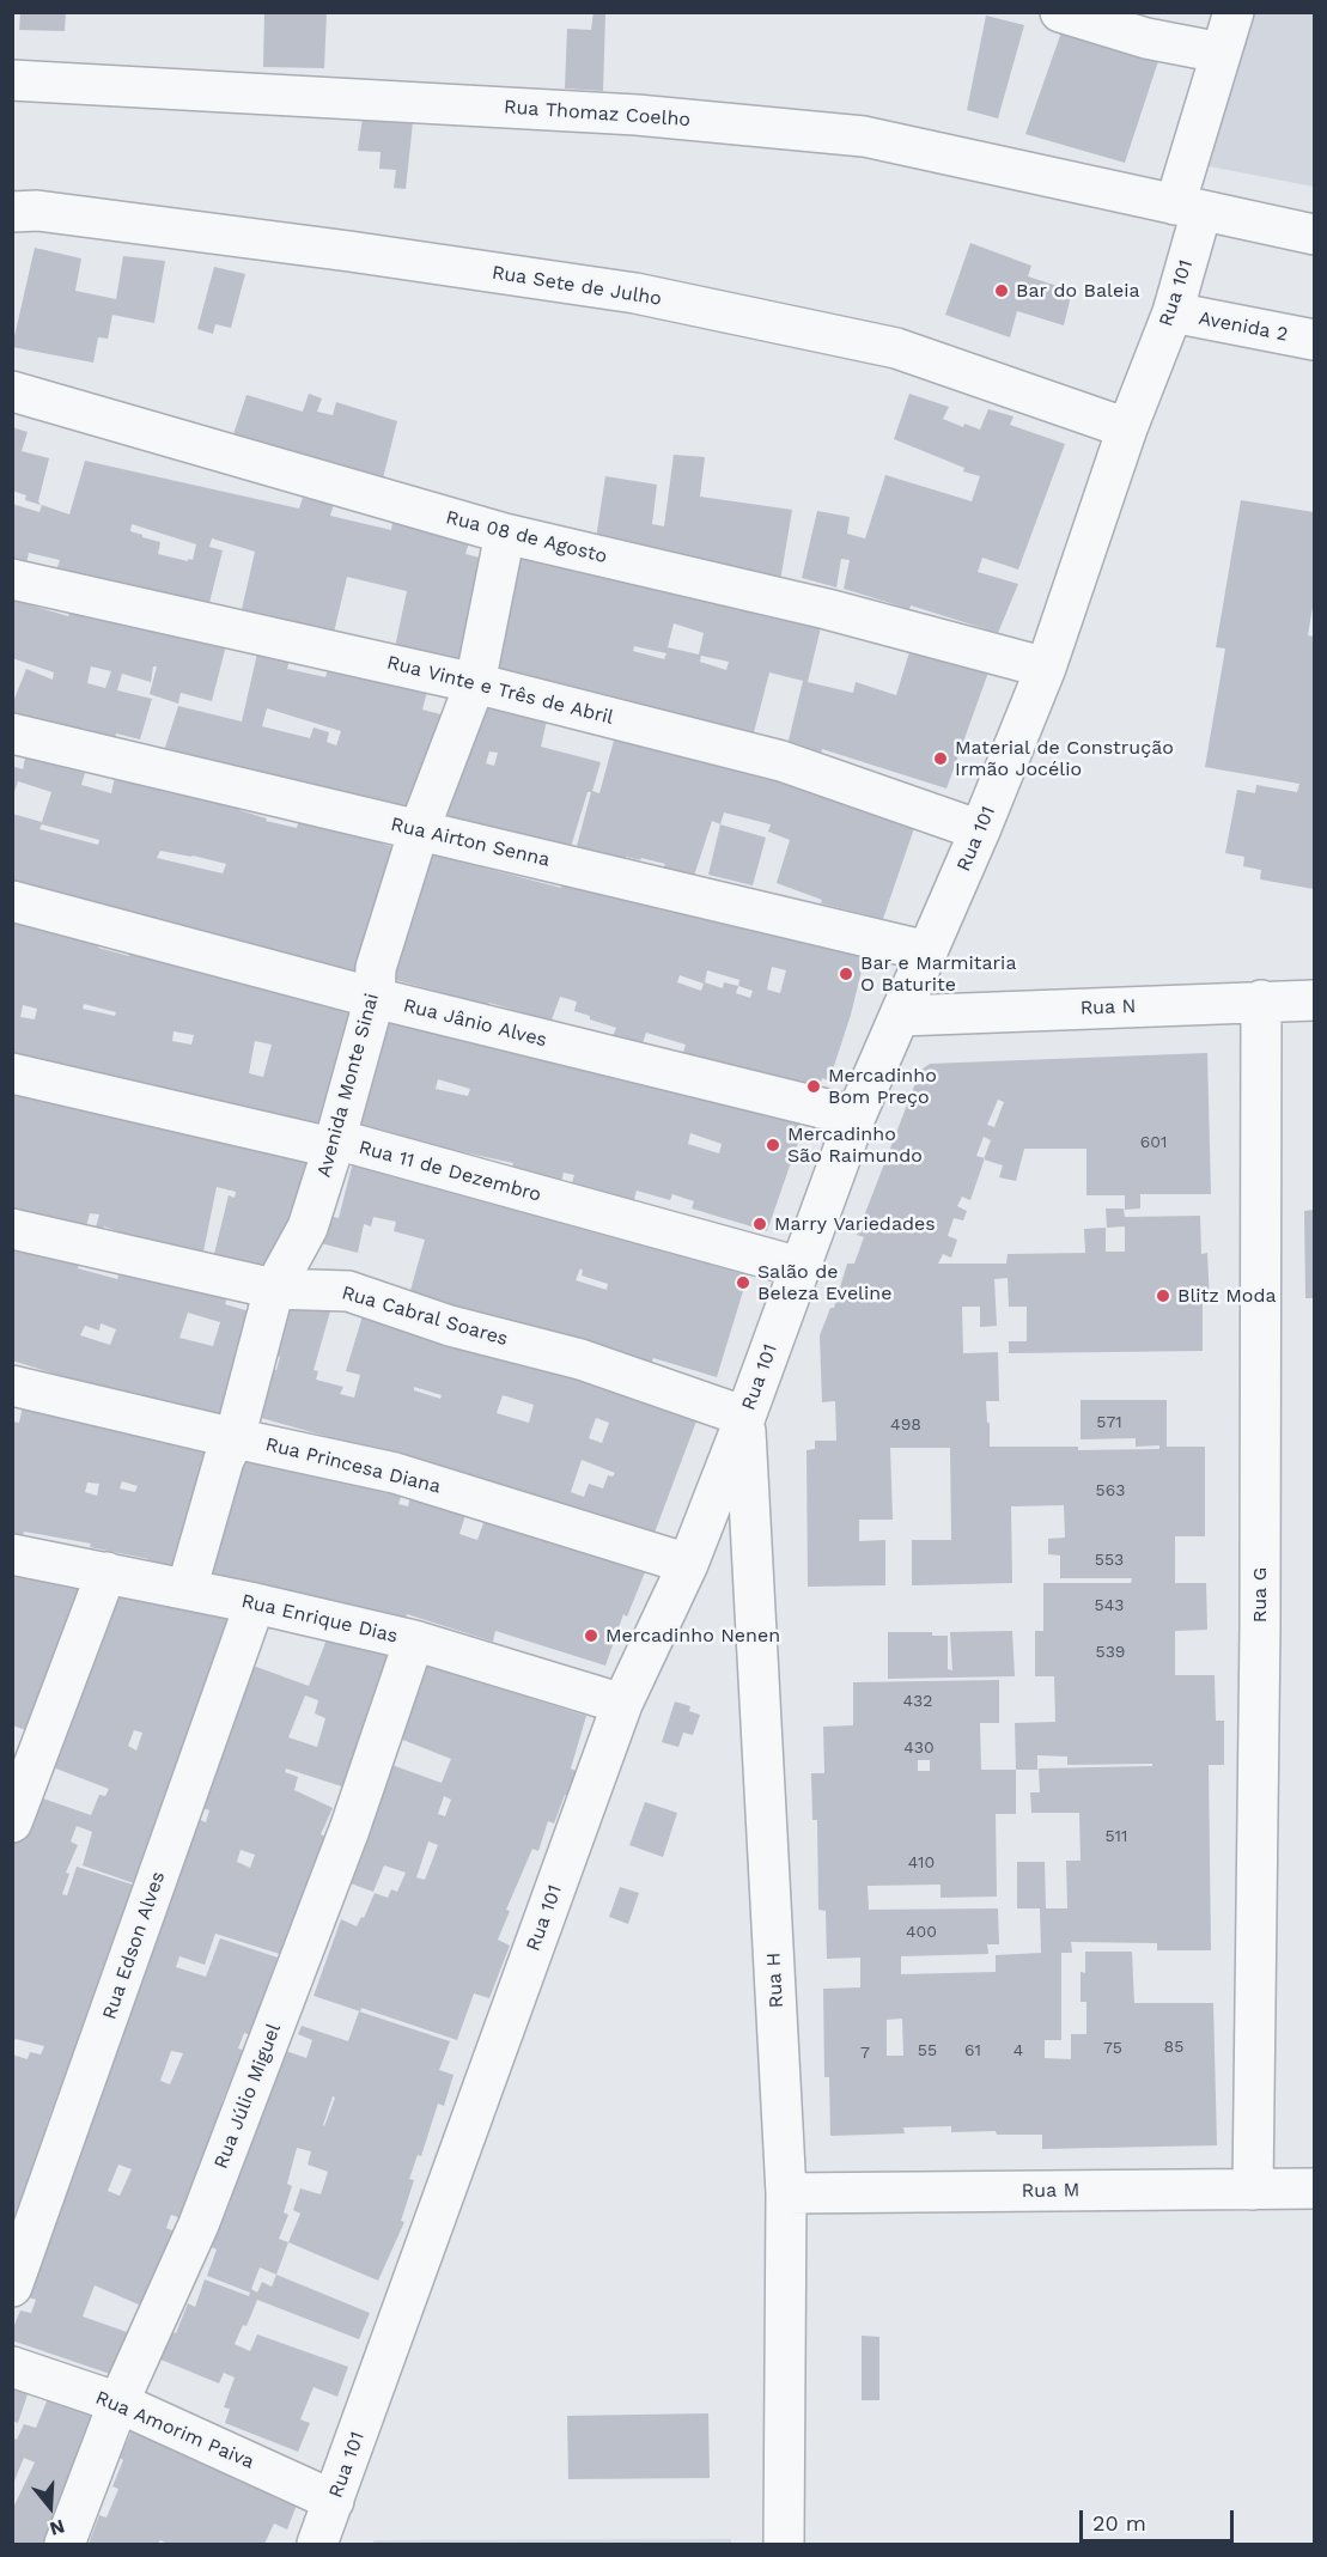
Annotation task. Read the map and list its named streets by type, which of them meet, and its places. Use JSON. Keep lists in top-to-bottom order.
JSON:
{
  "streets": {
    "street": [
      "Rua Thomaz Coelho",
      "Rua Sete de Julho",
      "Rua 101",
      "Avenida 2",
      "Rua 08 de Agosto",
      "Rua Vinte e Três de Abril",
      "Rua Airton Senna",
      "Rua N",
      "Rua Jânio Alves",
      "Avenida Monte Sinai",
      "Rua 11 de Dezembro",
      "Rua Cabral Soares",
      "Rua Princesa Diana",
      "Rua G",
      "Rua Enrique Dias",
      "Rua Edson Alves",
      "Rua H",
      "Rua Júlio Miguel",
      "Rua M",
      "Rua Amorim Paiva"
    ]
  },
  "crossings": [
    ["Rua Thomaz Coelho", "Rua 101"],
    ["Rua Sete de Julho", "Rua 101"],
    ["Rua 101", "Avenida 2"],
    ["Rua 101", "Rua 08 de Agosto"],
    ["Rua 101", "Rua Vinte e Três de Abril"],
    ["Rua 101", "Rua Airton Senna"],
    ["Rua 101", "Rua N"],
    ["Rua 101", "Rua Jânio Alves"],
    ["Rua 101", "Rua 11 de Dezembro"],
    ["Rua 101", "Rua Cabral Soares"],
    ["Rua 101", "Rua Princesa Diana"],
    ["Rua 101", "Rua Enrique Dias"],
    ["Rua 101", "Rua H"],
    ["Rua 101", "Rua Amorim Paiva"],
    ["Rua 08 de Agosto", "Avenida Monte Sinai"],
    ["Rua Vinte e Três de Abril", "Avenida Monte Sinai"],
    ["Rua Airton Senna", "Avenida Monte Sinai"],
    ["Rua N", "Rua G"],
    ["Rua Jânio Alves", "Avenida Monte Sinai"],
    ["Avenida Monte Sinai", "Rua 11 de Dezembro"],
    ["Avenida Monte Sinai", "Rua Cabral Soares"],
    ["Avenida Monte Sinai", "Rua Princesa Diana"],
    ["Avenida Monte Sinai", "Rua Enrique Dias"],
    ["Rua Cabral Soares", "Rua H"],
    ["Rua G", "Rua M"],
    ["Rua Enrique Dias", "Rua Edson Alves"],
    ["Rua Enrique Dias", "Rua Júlio Miguel"],
    ["Rua H", "Rua M"],
    ["Rua Júlio Miguel", "Rua Amorim Paiva"]
  ],
  "places": [
    "Bar do Baleia",
    "Material de Construção Irmão Jocélio",
    "Bar e Marmitaria O Baturite",
    "Mercadinho Bom Preço",
    "Mercadinho São Raimundo",
    "Marry Variedades",
    "Salão de Beleza Eveline",
    "Blitz Moda",
    "Mercadinho Nenen"
  ],
  "house_numbers": [
    "601",
    "571",
    "498",
    "563",
    "553",
    "543",
    "539",
    "432",
    "430",
    "511",
    "410",
    "400",
    "85",
    "75",
    "55",
    "61",
    "4",
    "7"
  ],
  "scale_bar": "20 m",
  "north": "bottom"
}
